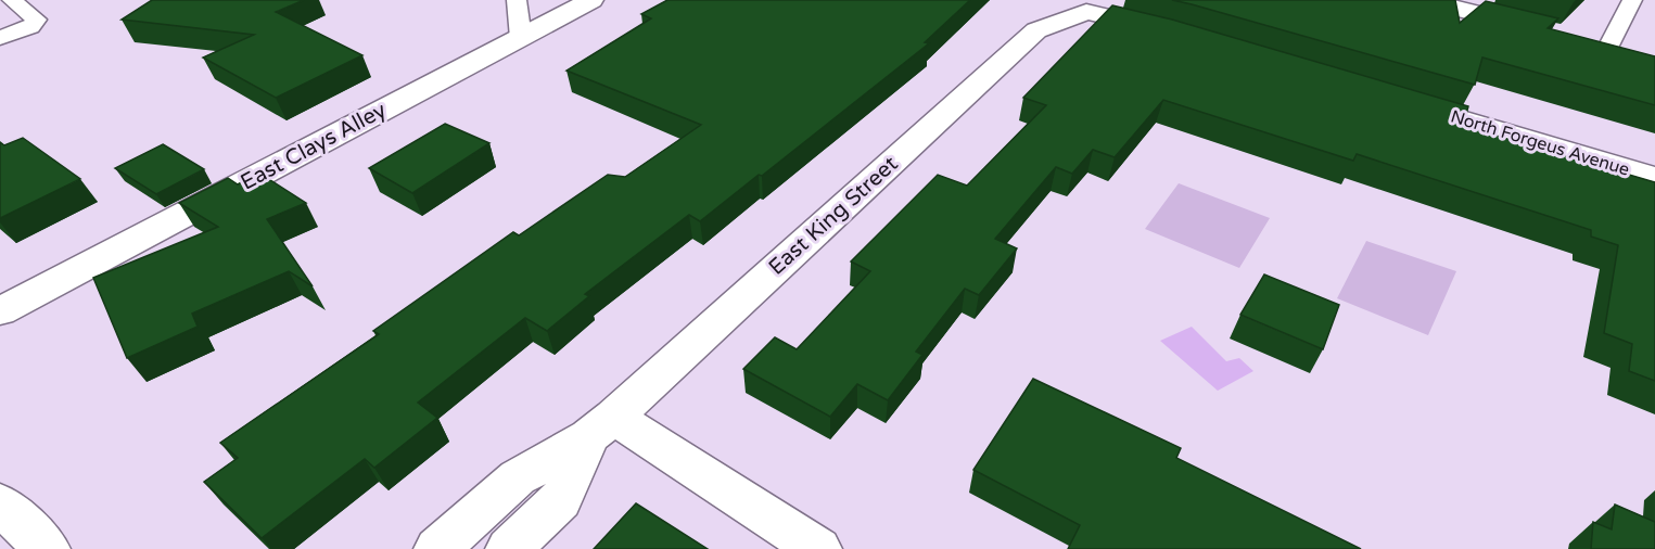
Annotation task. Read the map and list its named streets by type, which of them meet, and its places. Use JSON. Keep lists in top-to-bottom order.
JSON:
{
  "streets": {
    "street": ["North Forgeus Avenue", "East Clays Alley", "East King Street"]
  }
}
